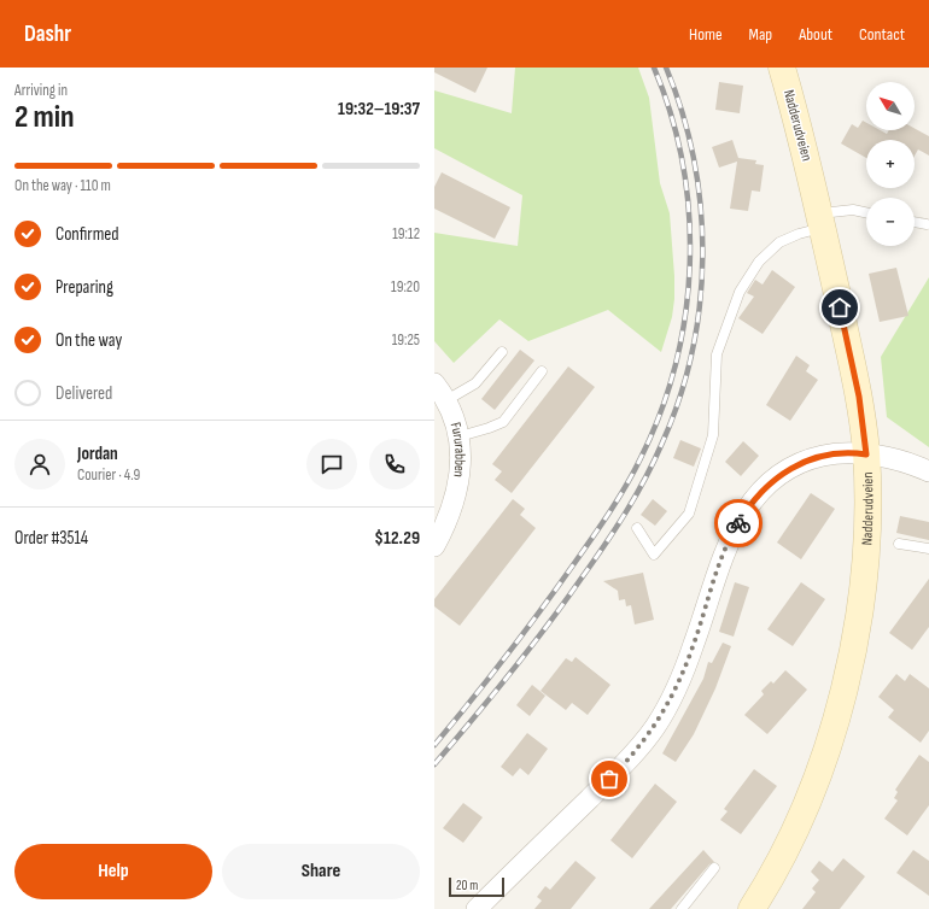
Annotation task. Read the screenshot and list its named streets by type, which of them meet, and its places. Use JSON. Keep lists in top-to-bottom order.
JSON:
{
  "streets": {
    "main road": ["Nadderudveien"],
    "street": ["Fururabben"]
  },
  "scale_bar": "20 m",
  "north": "top left",
  "page": {
    "header": "Dashr",
    "nav": [
      "Home",
      "Map",
      "About",
      "Contact"
    ],
    "heading": ["2 min", "Arriving in", "19:32–19:37"],
    "panel": [
      "Jordan",
      "Courier · 4.9",
      "Order #3514",
      "$12.29"
    ],
    "map_buttons": ["+", "−"],
    "bar": "On the way · 110 m",
    "list": [
      ["Confirmed", "19:12"],
      ["Preparing", "19:20"],
      ["On the way", "19:25"],
      "Delivered"
    ],
    "buttons": ["Help", "Share"],
    "scale": "20 m"
  }
}
